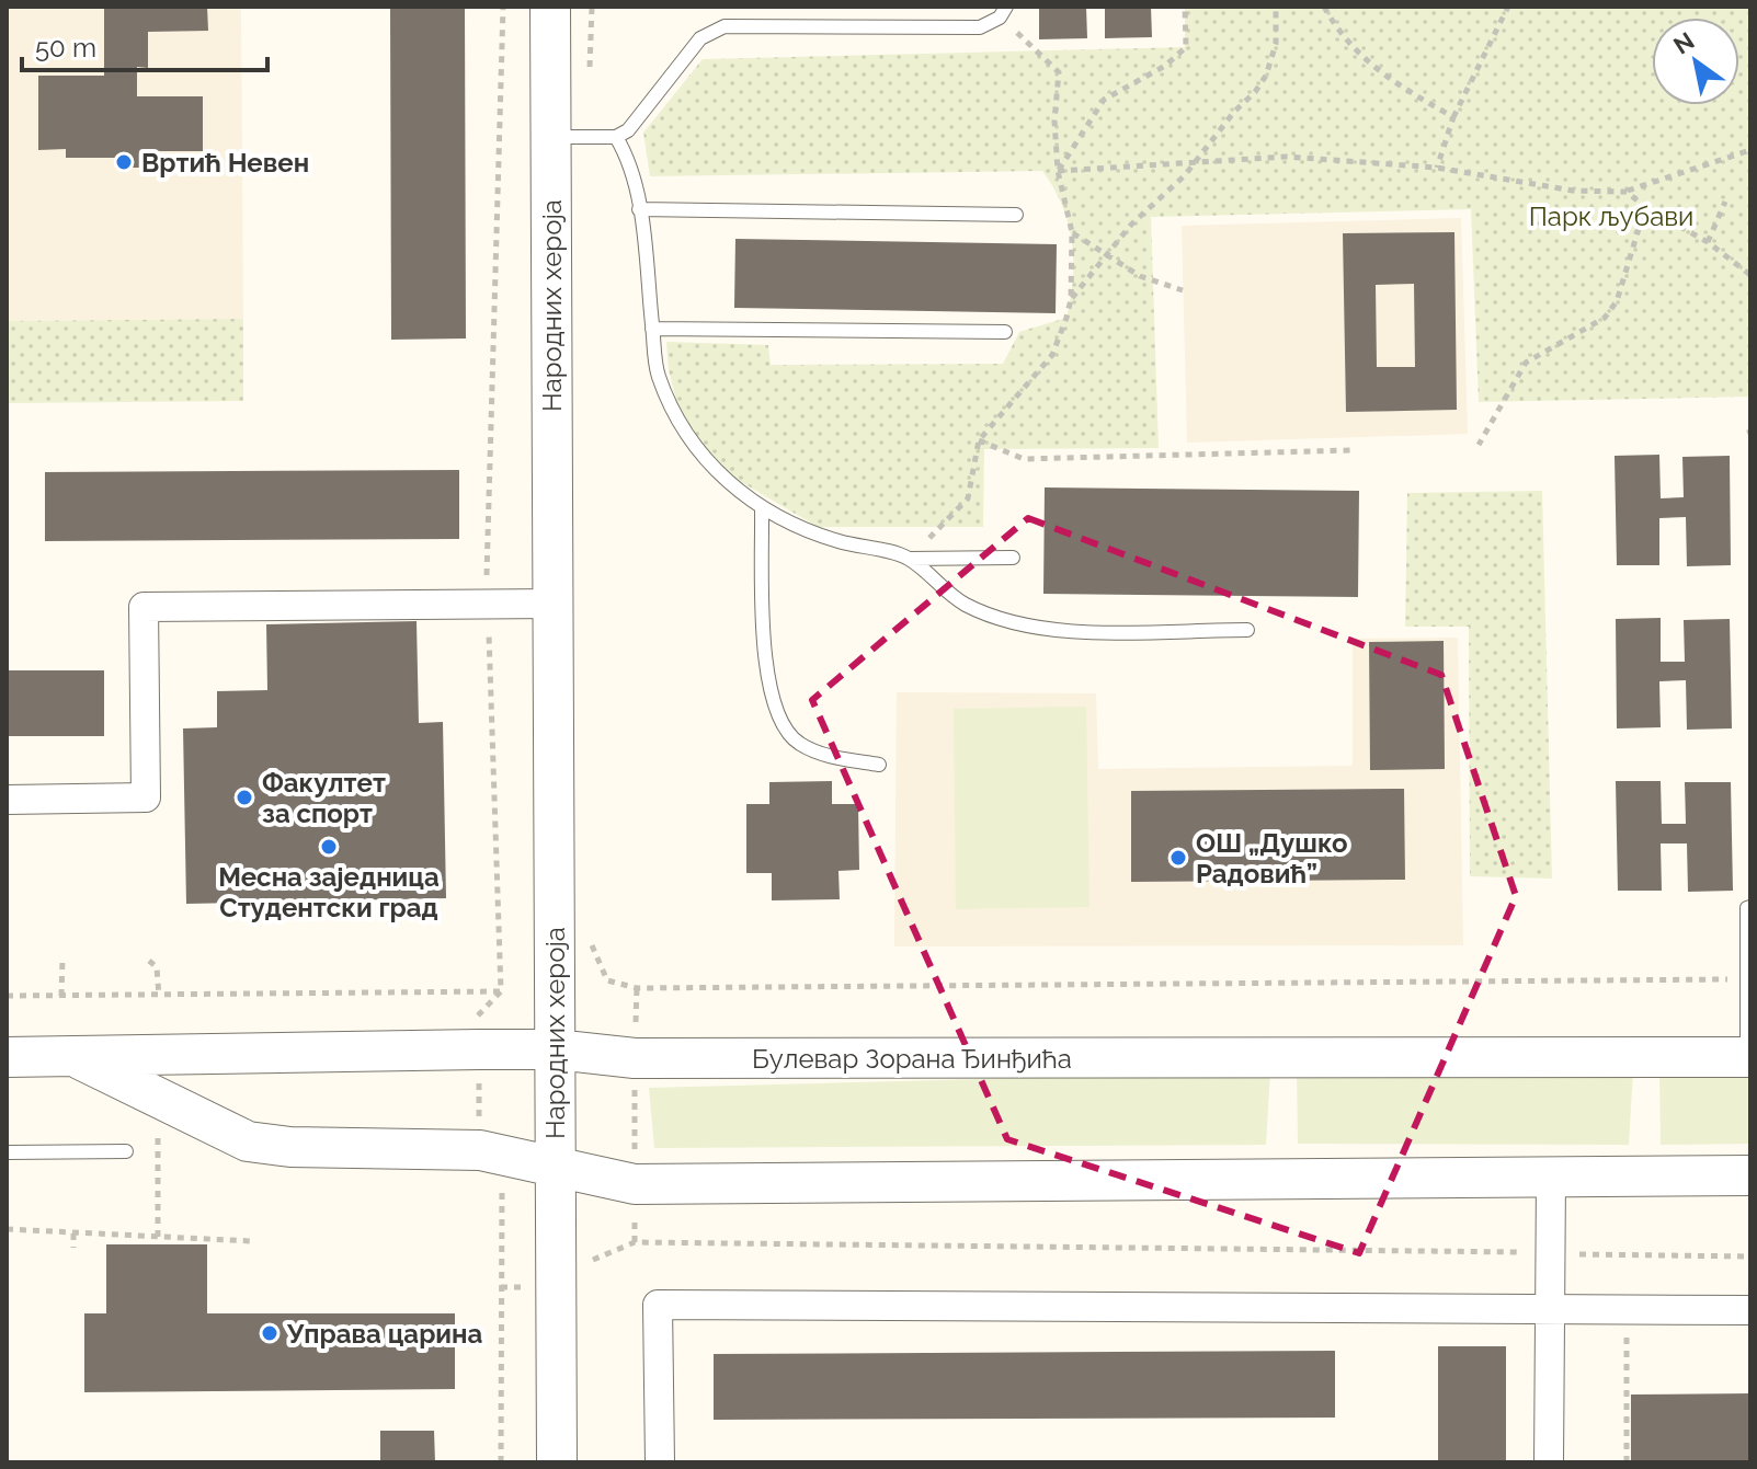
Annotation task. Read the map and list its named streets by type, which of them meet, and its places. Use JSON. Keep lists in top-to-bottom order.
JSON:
{
  "streets": {
    "street": ["Народних хероја", "Булевар Зорана Ђинђића"]
  },
  "crossings": [
    ["Народних хероја", "Булевар Зорана Ђинђића"]
  ],
  "parks": ["Парк љубави"],
  "places": [
    "Вртић Невен",
    "Факултет за спорт",
    "Месна заједница Студентски град",
    "ОШ „Душко Радовић”",
    "Управа царина"
  ],
  "scale_bar": "50 m",
  "north": "top left"
}
